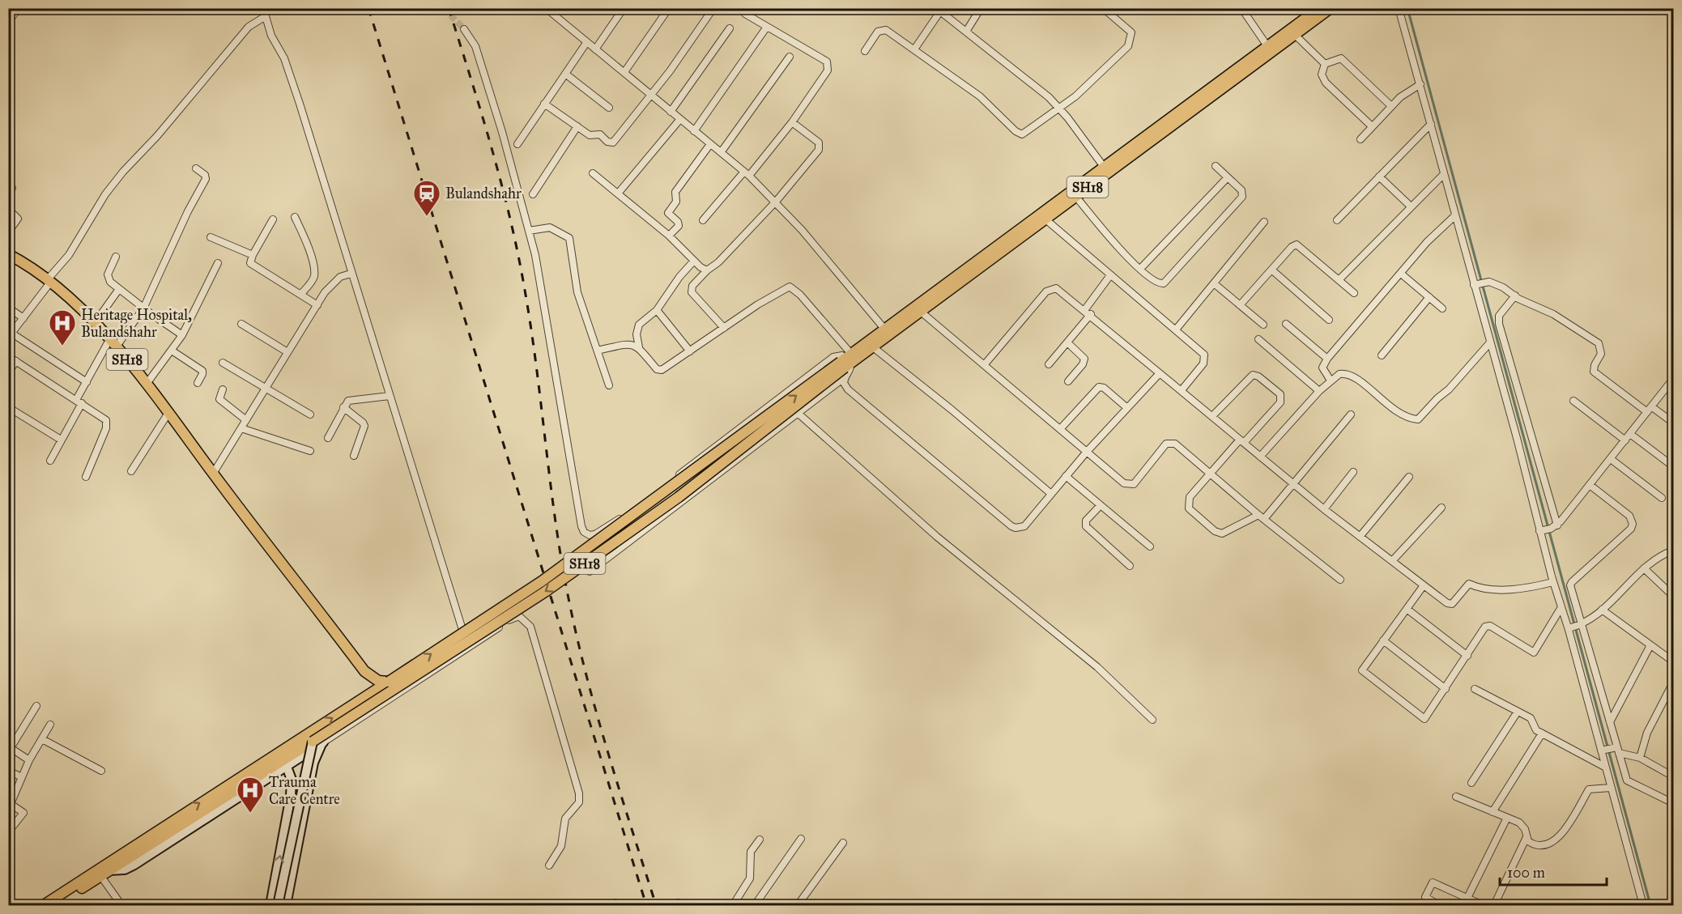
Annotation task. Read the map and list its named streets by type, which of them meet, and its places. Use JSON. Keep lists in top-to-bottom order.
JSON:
{
  "streets": {
    "main road": ["SH18"]
  },
  "places": {
    "station": ["Bulandshahr"],
    "hospital": ["Heritage Hospital, Bulandshahr", "Trauma Care Centre"]
  },
  "scale_bar": "100 m"
}
